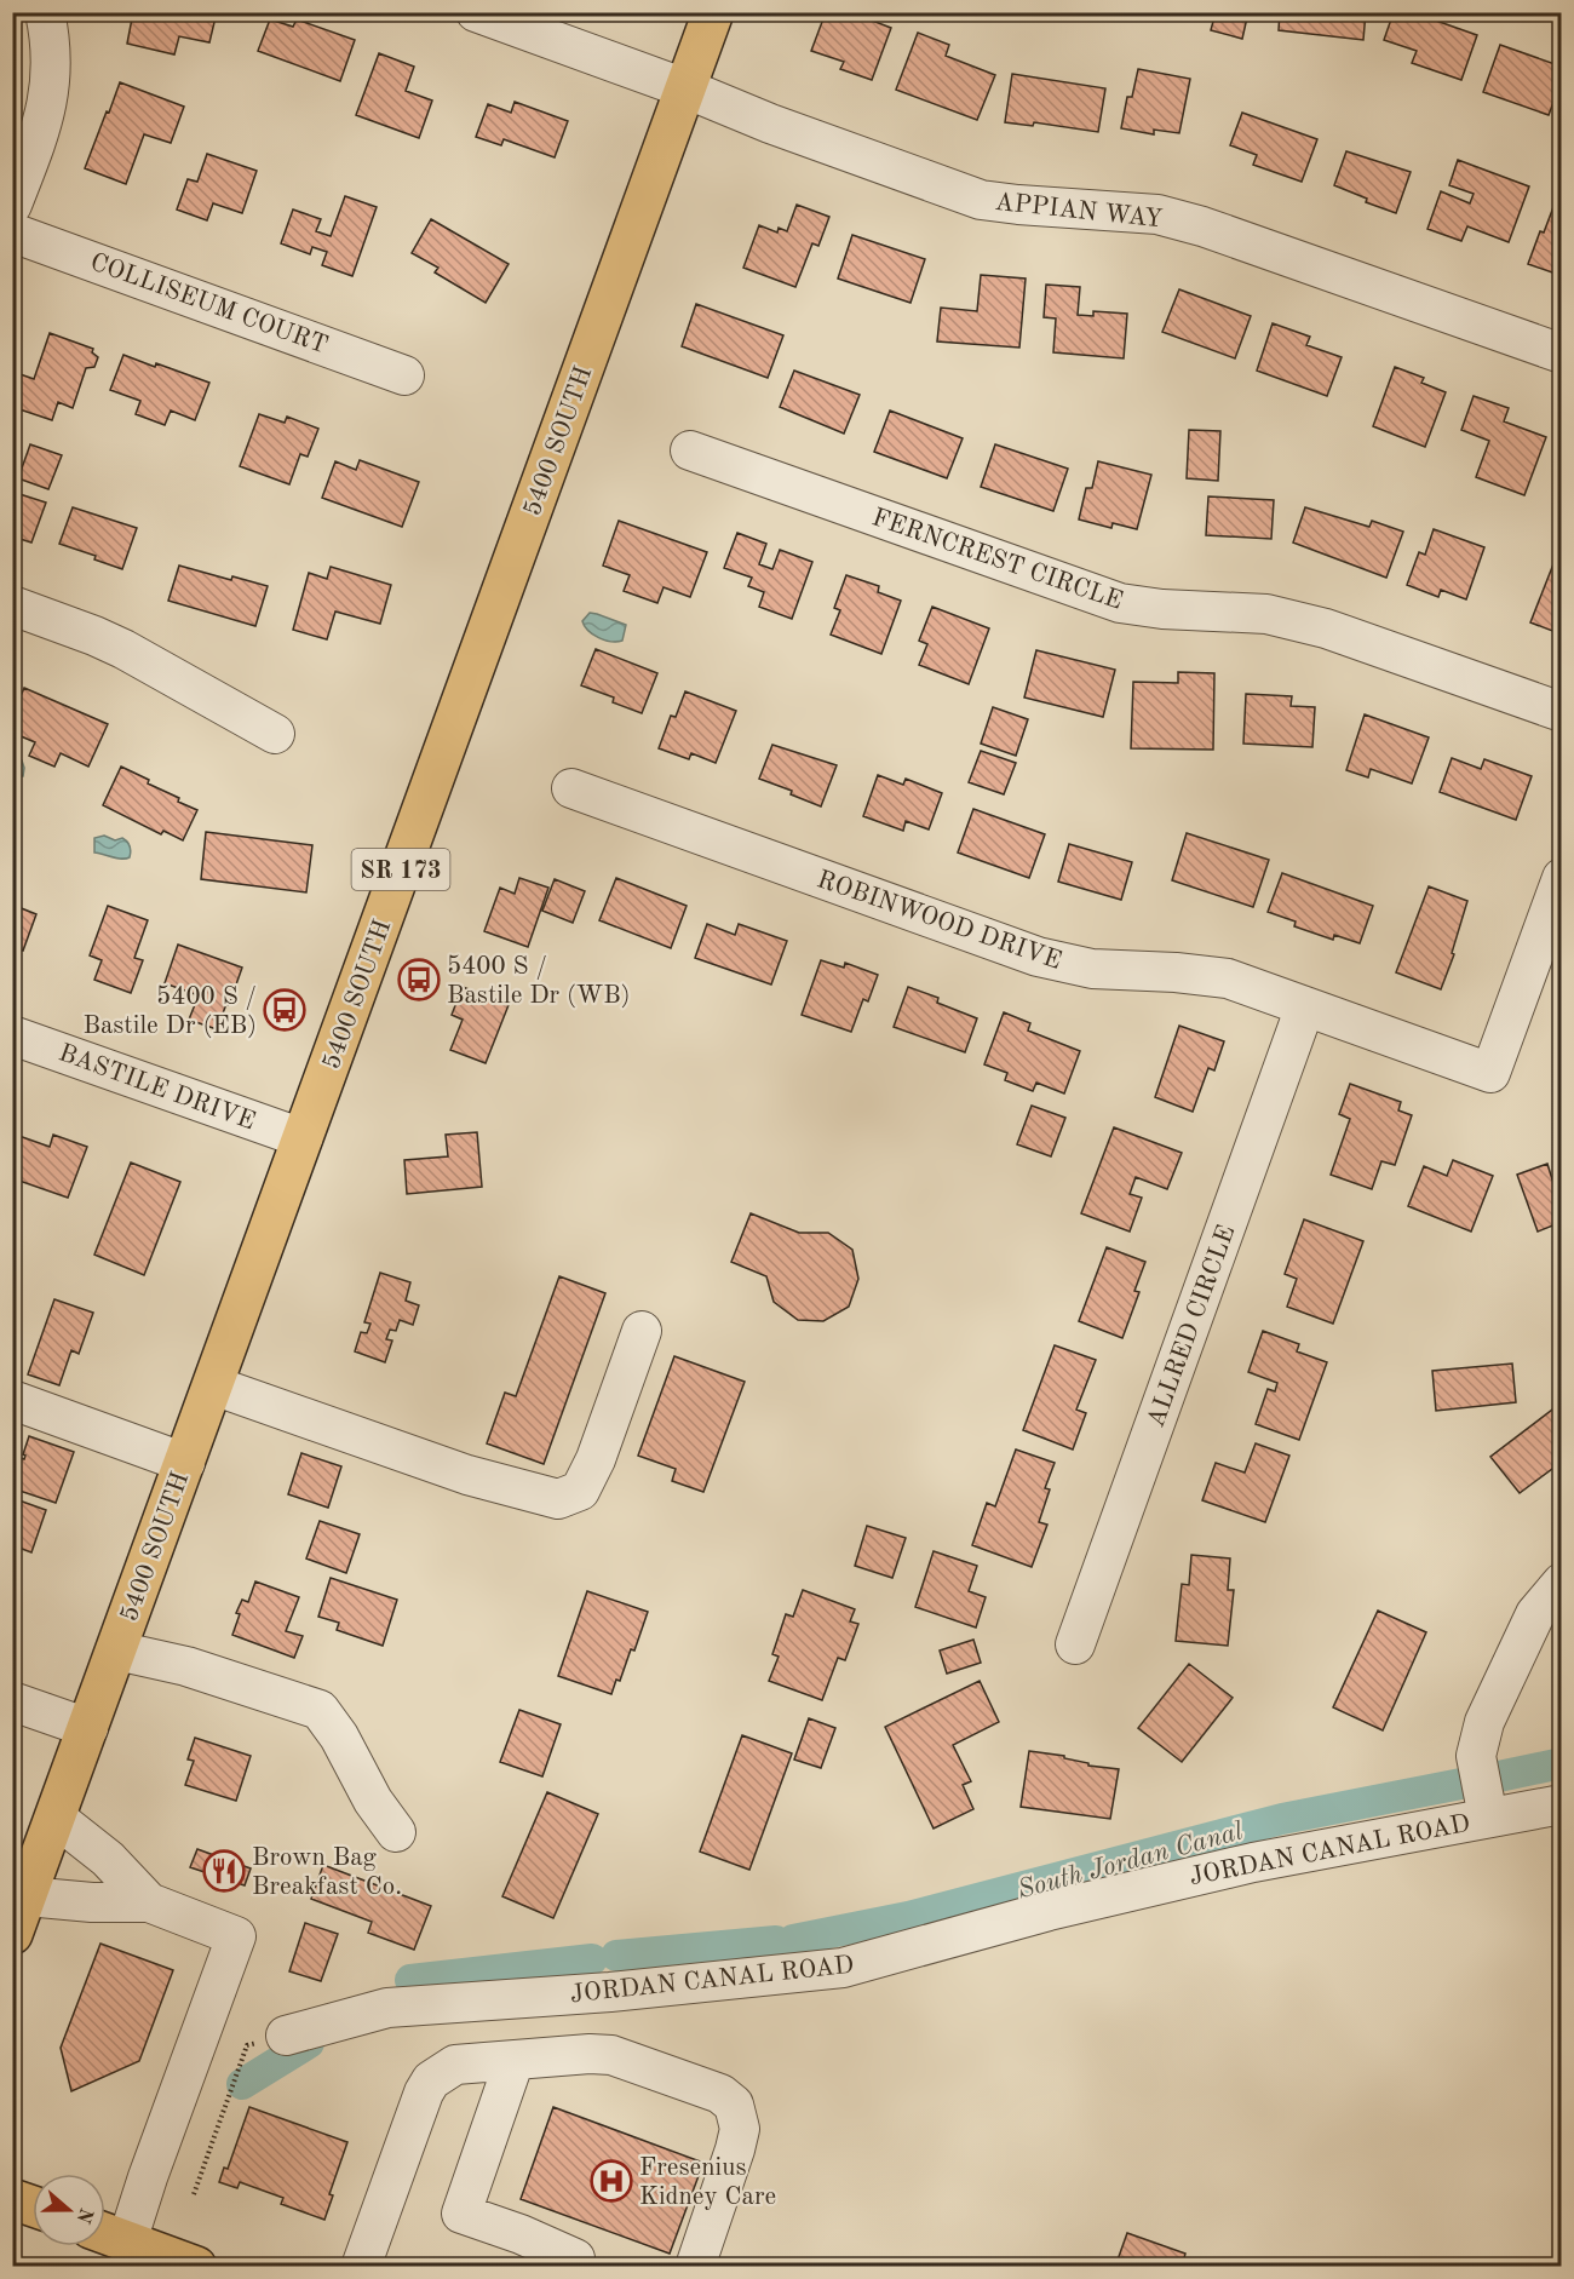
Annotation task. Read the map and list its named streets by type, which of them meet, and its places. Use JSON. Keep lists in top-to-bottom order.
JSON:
{
  "streets": {
    "main road": ["5400 SOUTH", "SR 173"],
    "street": [
      "APPIAN WAY",
      "COLLISEUM COURT",
      "FERNCREST CIRCLE",
      "ROBINWOOD DRIVE",
      "BASTILE DRIVE",
      "ALLRED CIRCLE",
      "JORDAN CANAL ROAD"
    ]
  },
  "crossings": [
    ["APPIAN WAY", "5400 SOUTH"],
    ["5400 SOUTH", "BASTILE DRIVE"],
    ["ROBINWOOD DRIVE", "ALLRED CIRCLE"]
  ],
  "water": ["South Jordan Canal"],
  "places": {
    "bus stop": ["5400 S / Bastile Dr (WB)", "5400 S / Bastile Dr (EB)"],
    "restaurant": ["Brown Bag Breakfast Co."],
    "hospital": ["Fresenius Kidney Care"]
  },
  "north": "right"
}
